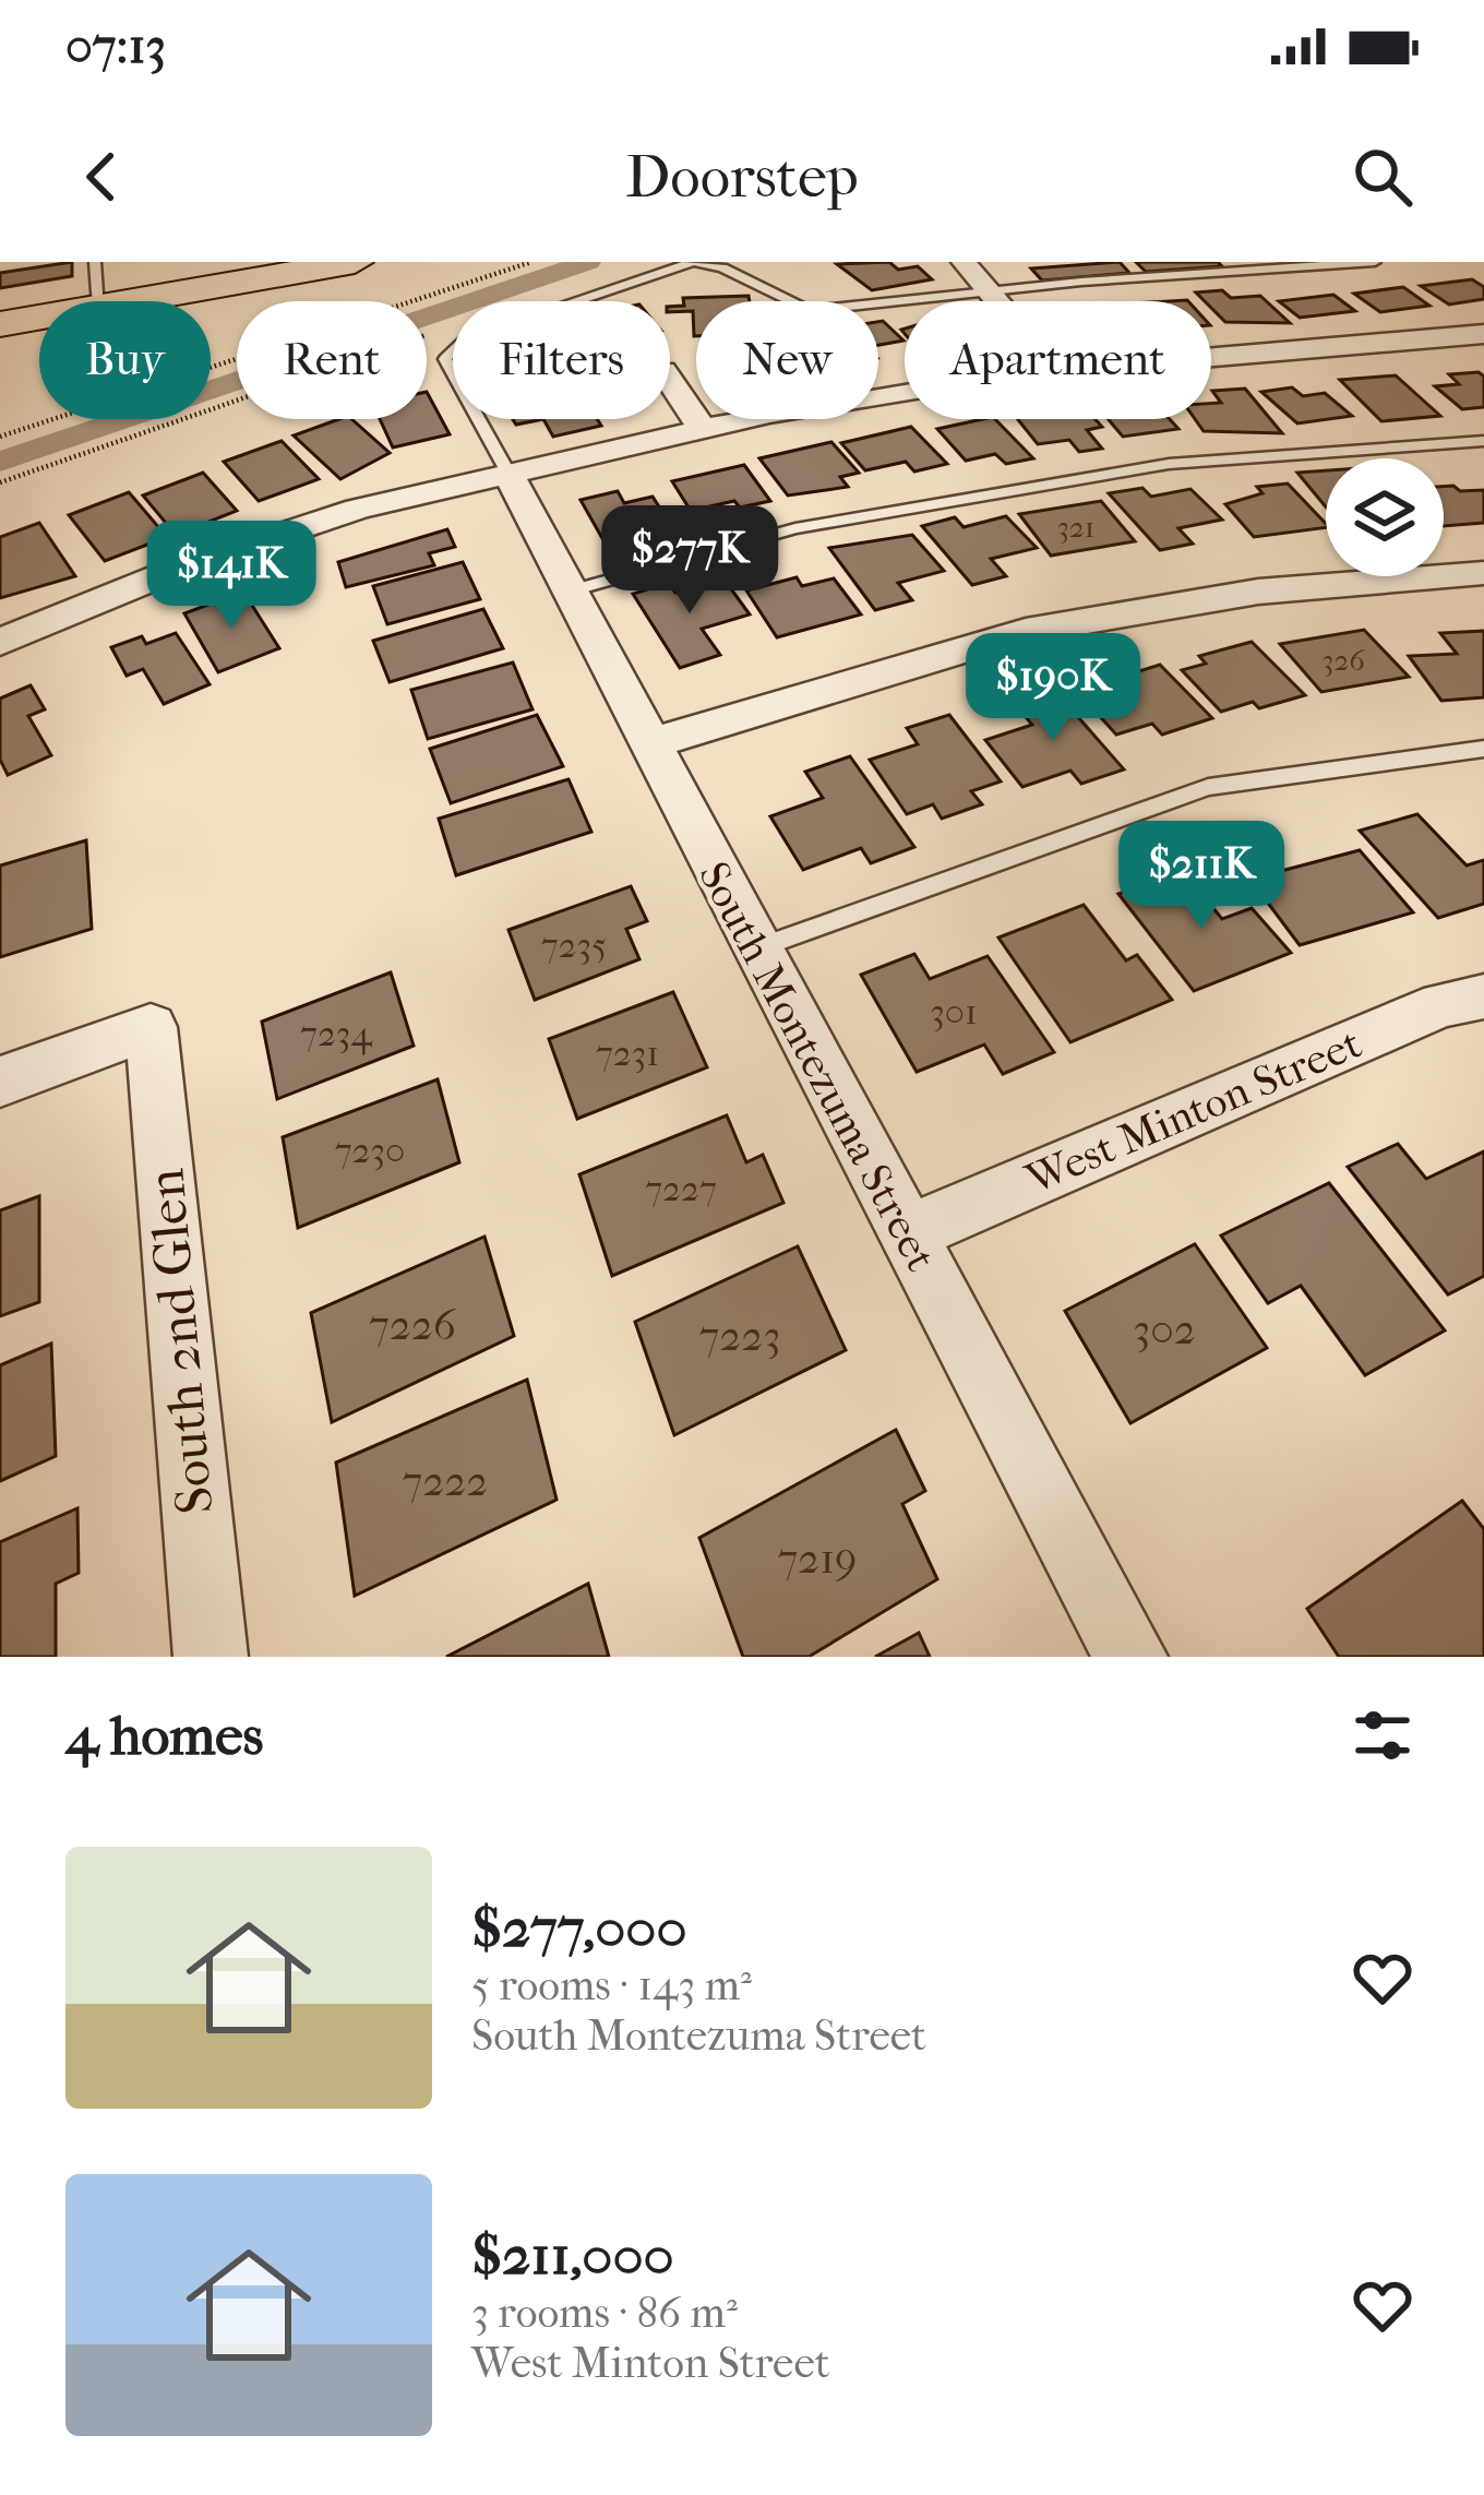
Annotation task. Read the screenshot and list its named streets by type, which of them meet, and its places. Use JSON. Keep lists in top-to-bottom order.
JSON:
{
  "streets": {
    "street": ["South Montezuma Street", "West Minton Street", "South 2nd Glen"]
  },
  "crossings": [
    ["South Montezuma Street", "West Minton Street"]
  ],
  "house_numbers": [
    "321",
    "326",
    "7235",
    "301",
    "7234",
    "7231",
    "7230",
    "7227",
    "7226",
    "302",
    "7223",
    "7222",
    "7219"
  ],
  "page": {
    "status": "07:13",
    "header": "Doorstep",
    "chip": [
      "Buy",
      "Rent",
      "Filters",
      "New",
      "Apartment"
    ],
    "price": [
      "$277K",
      "$141K",
      "$190K",
      "$211K"
    ],
    "heading": "4 homes",
    "list": [
      {
        "name": "$277,000",
        "note": "5 rooms · 143 m² · South Montezuma Street"
      },
      {
        "name": "$211,000",
        "note": "3 rooms · 86 m² · West Minton Street"
      }
    ]
  }
}
